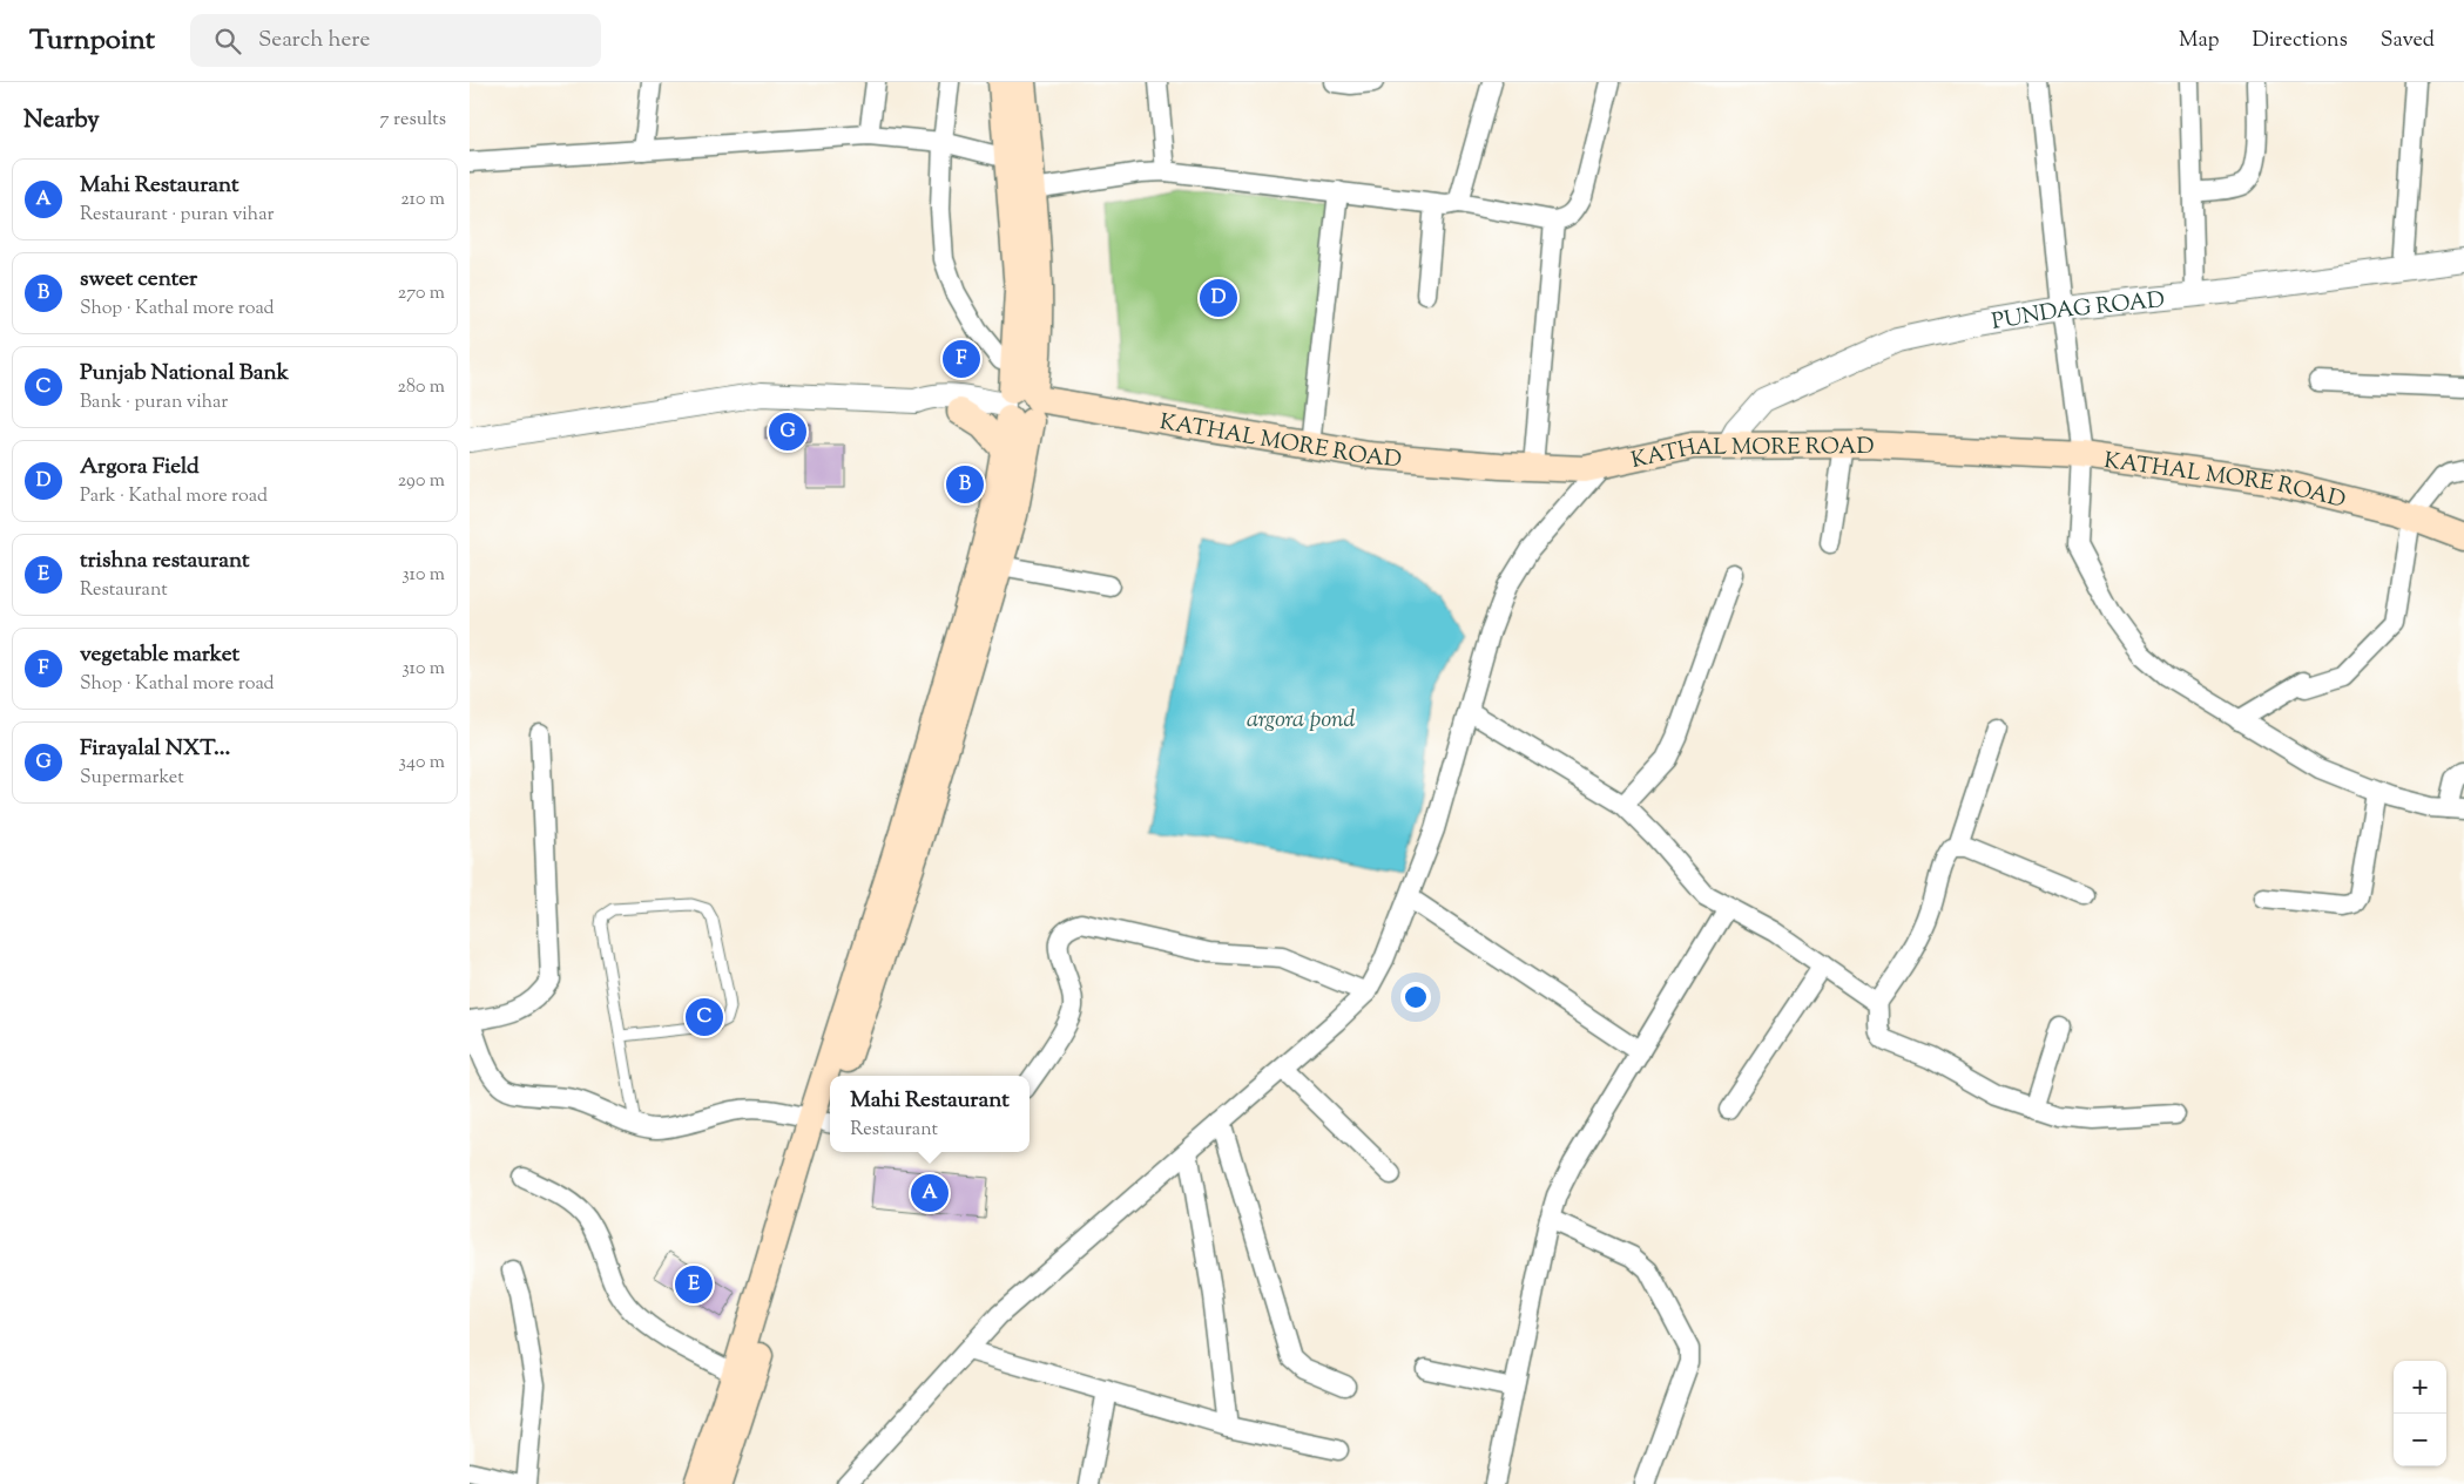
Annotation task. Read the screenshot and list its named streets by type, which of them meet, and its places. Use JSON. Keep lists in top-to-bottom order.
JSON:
{
  "streets": {
    "main road": ["KATHAL MORE ROAD"],
    "street": ["PUNDAG ROAD"]
  },
  "crossings": [
    ["PUNDAG ROAD", "KATHAL MORE ROAD"]
  ],
  "water": ["argora pond"],
  "page": {
    "header": "Turnpoint",
    "search": "Search here",
    "nav": ["Map", "Directions", "Saved"],
    "heading": ["Nearby", "7 results"],
    "list": [
      {
        "mark": "A",
        "name": "Mahi Restaurant",
        "note": "Restaurant · puran vihar",
        "value": "210 m"
      },
      {
        "mark": "B",
        "name": "sweet center",
        "note": "Shop · Kathal more road",
        "value": "270 m"
      },
      {
        "mark": "C",
        "name": "Punjab National Bank",
        "note": "Bank · puran vihar",
        "value": "280 m"
      },
      {
        "mark": "D",
        "name": "Argora Field",
        "note": "Park · Kathal more road",
        "value": "290 m"
      },
      {
        "mark": "E",
        "name": "trishna restaurant",
        "note": "Restaurant",
        "value": "310 m"
      },
      {
        "mark": "F",
        "name": "vegetable market",
        "note": "Shop · Kathal more road",
        "value": "310 m"
      },
      {
        "mark": "G",
        "name": "Firayalal NXT...",
        "note": "Supermarket",
        "value": "340 m"
      }
    ],
    "pins": [
      "D",
      "F",
      "G",
      "B",
      "C",
      "A",
      "E"
    ],
    "popup": ["Mahi Restaurant", "Restaurant"],
    "map_buttons": ["+", "−"]
  }
}
